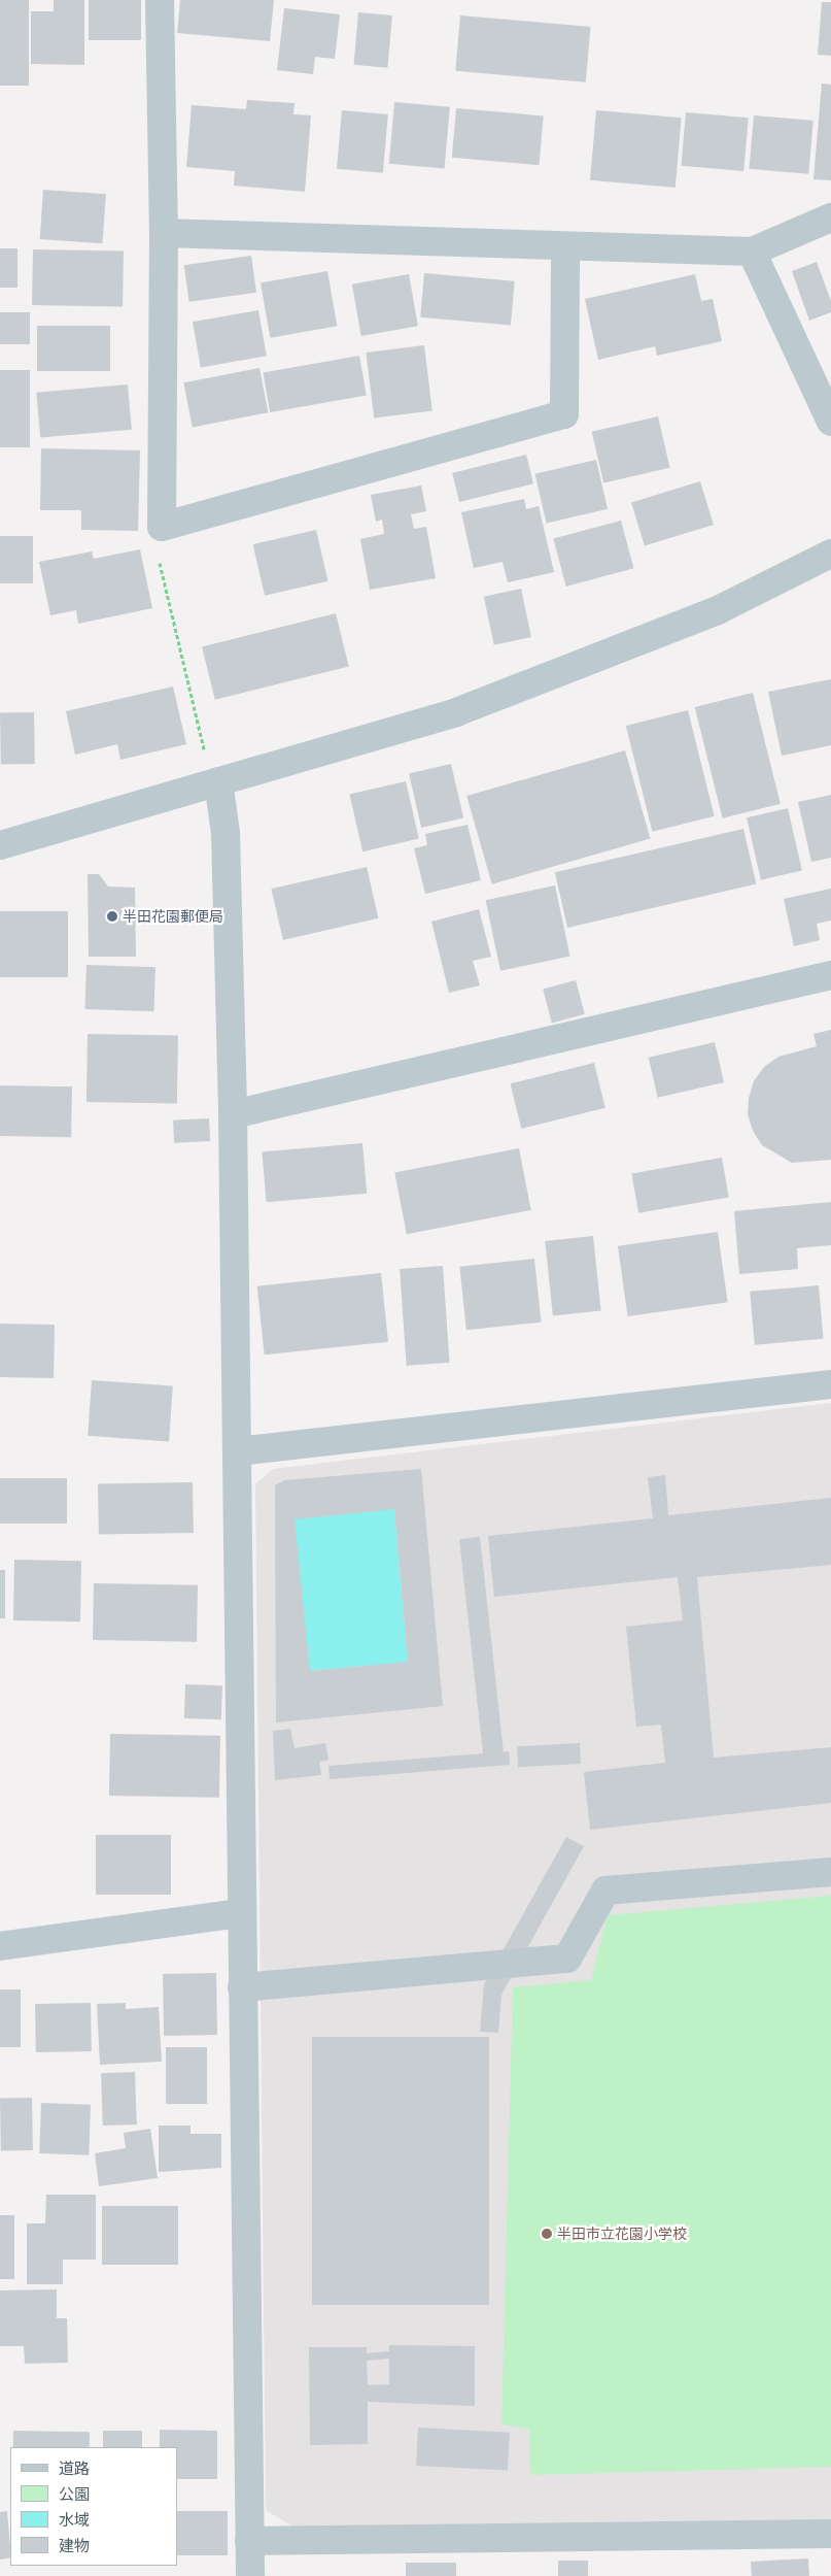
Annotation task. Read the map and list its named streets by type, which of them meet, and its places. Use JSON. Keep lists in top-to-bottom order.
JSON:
{
  "places": ["半田花園郵便局", "半田市立花園小学校"],
  "legend": [
    "道路",
    "公園",
    "水域",
    "建物"
  ]
}
